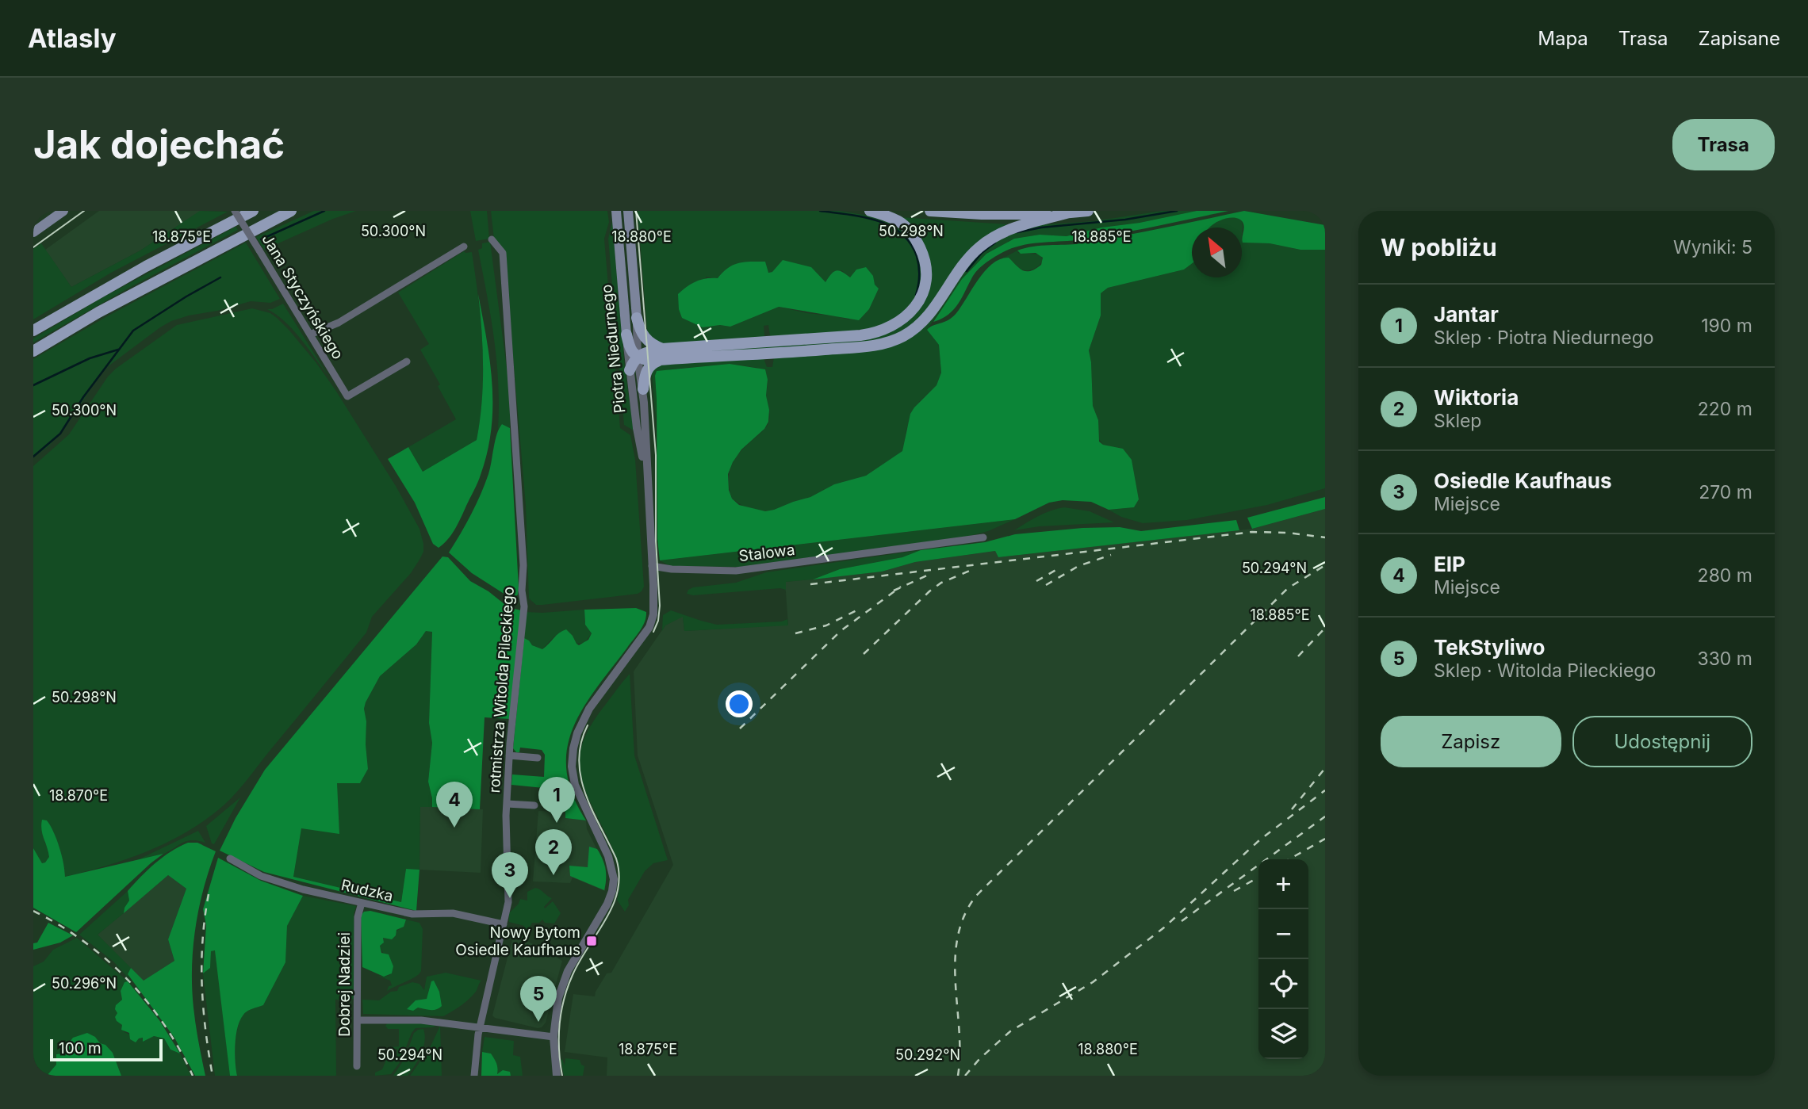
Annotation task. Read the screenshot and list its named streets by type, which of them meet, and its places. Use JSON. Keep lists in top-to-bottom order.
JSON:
{
  "streets": {
    "main road": ["Piotra Niedurnego"],
    "street": [
      "Jana Styczyńskiego",
      "Stalowa",
      "rotmistrza Witolda Pileckiego",
      "Rudzka",
      "Dobrej Nadziei"
    ]
  },
  "crossings": [
    ["Piotra Niedurnego", "Stalowa"],
    ["rotmistrza Witolda Pileckiego", "Rudzka"],
    ["Rudzka", "Dobrej Nadziei"]
  ],
  "places": {
    "transit": ["Nowy Bytom Osiedle Kaufhaus"]
  },
  "scale_bar": "100 m",
  "north": "top left",
  "page": {
    "header": "Atlasly",
    "nav": ["Mapa", "Trasa", "Zapisane"],
    "buttons": [
      "Trasa",
      ["Zapisz", "Udostępnij"]
    ],
    "title": "Jak dojechać",
    "heading": ["W pobliżu", "Wyniki: 5"],
    "list": [
      {
        "mark": "1",
        "name": "Jantar",
        "note": "Sklep · Piotra Niedurnego",
        "value": "190 m"
      },
      {
        "mark": "2",
        "name": "Wiktoria",
        "note": "Sklep",
        "value": "220 m"
      },
      {
        "mark": "3",
        "name": "Osiedle Kaufhaus",
        "note": "Miejsce",
        "value": "270 m"
      },
      {
        "mark": "4",
        "name": "EIP",
        "note": "Miejsce",
        "value": "280 m"
      },
      {
        "mark": "5",
        "name": "TekStyliwo",
        "note": "Sklep · Witolda Pileckiego",
        "value": "330 m"
      }
    ],
    "pins": [
      "1",
      "4",
      "2",
      "3",
      "5"
    ],
    "map_buttons": ["+", "−"],
    "scale": "100 m"
  },
  "coordinates": [
    "50.300°N",
    "50.298°N",
    "18.875°E",
    "18.880°E",
    "18.885°E",
    "50.294°N",
    "18.870°E",
    "50.296°N",
    "50.292°N"
  ]
}
